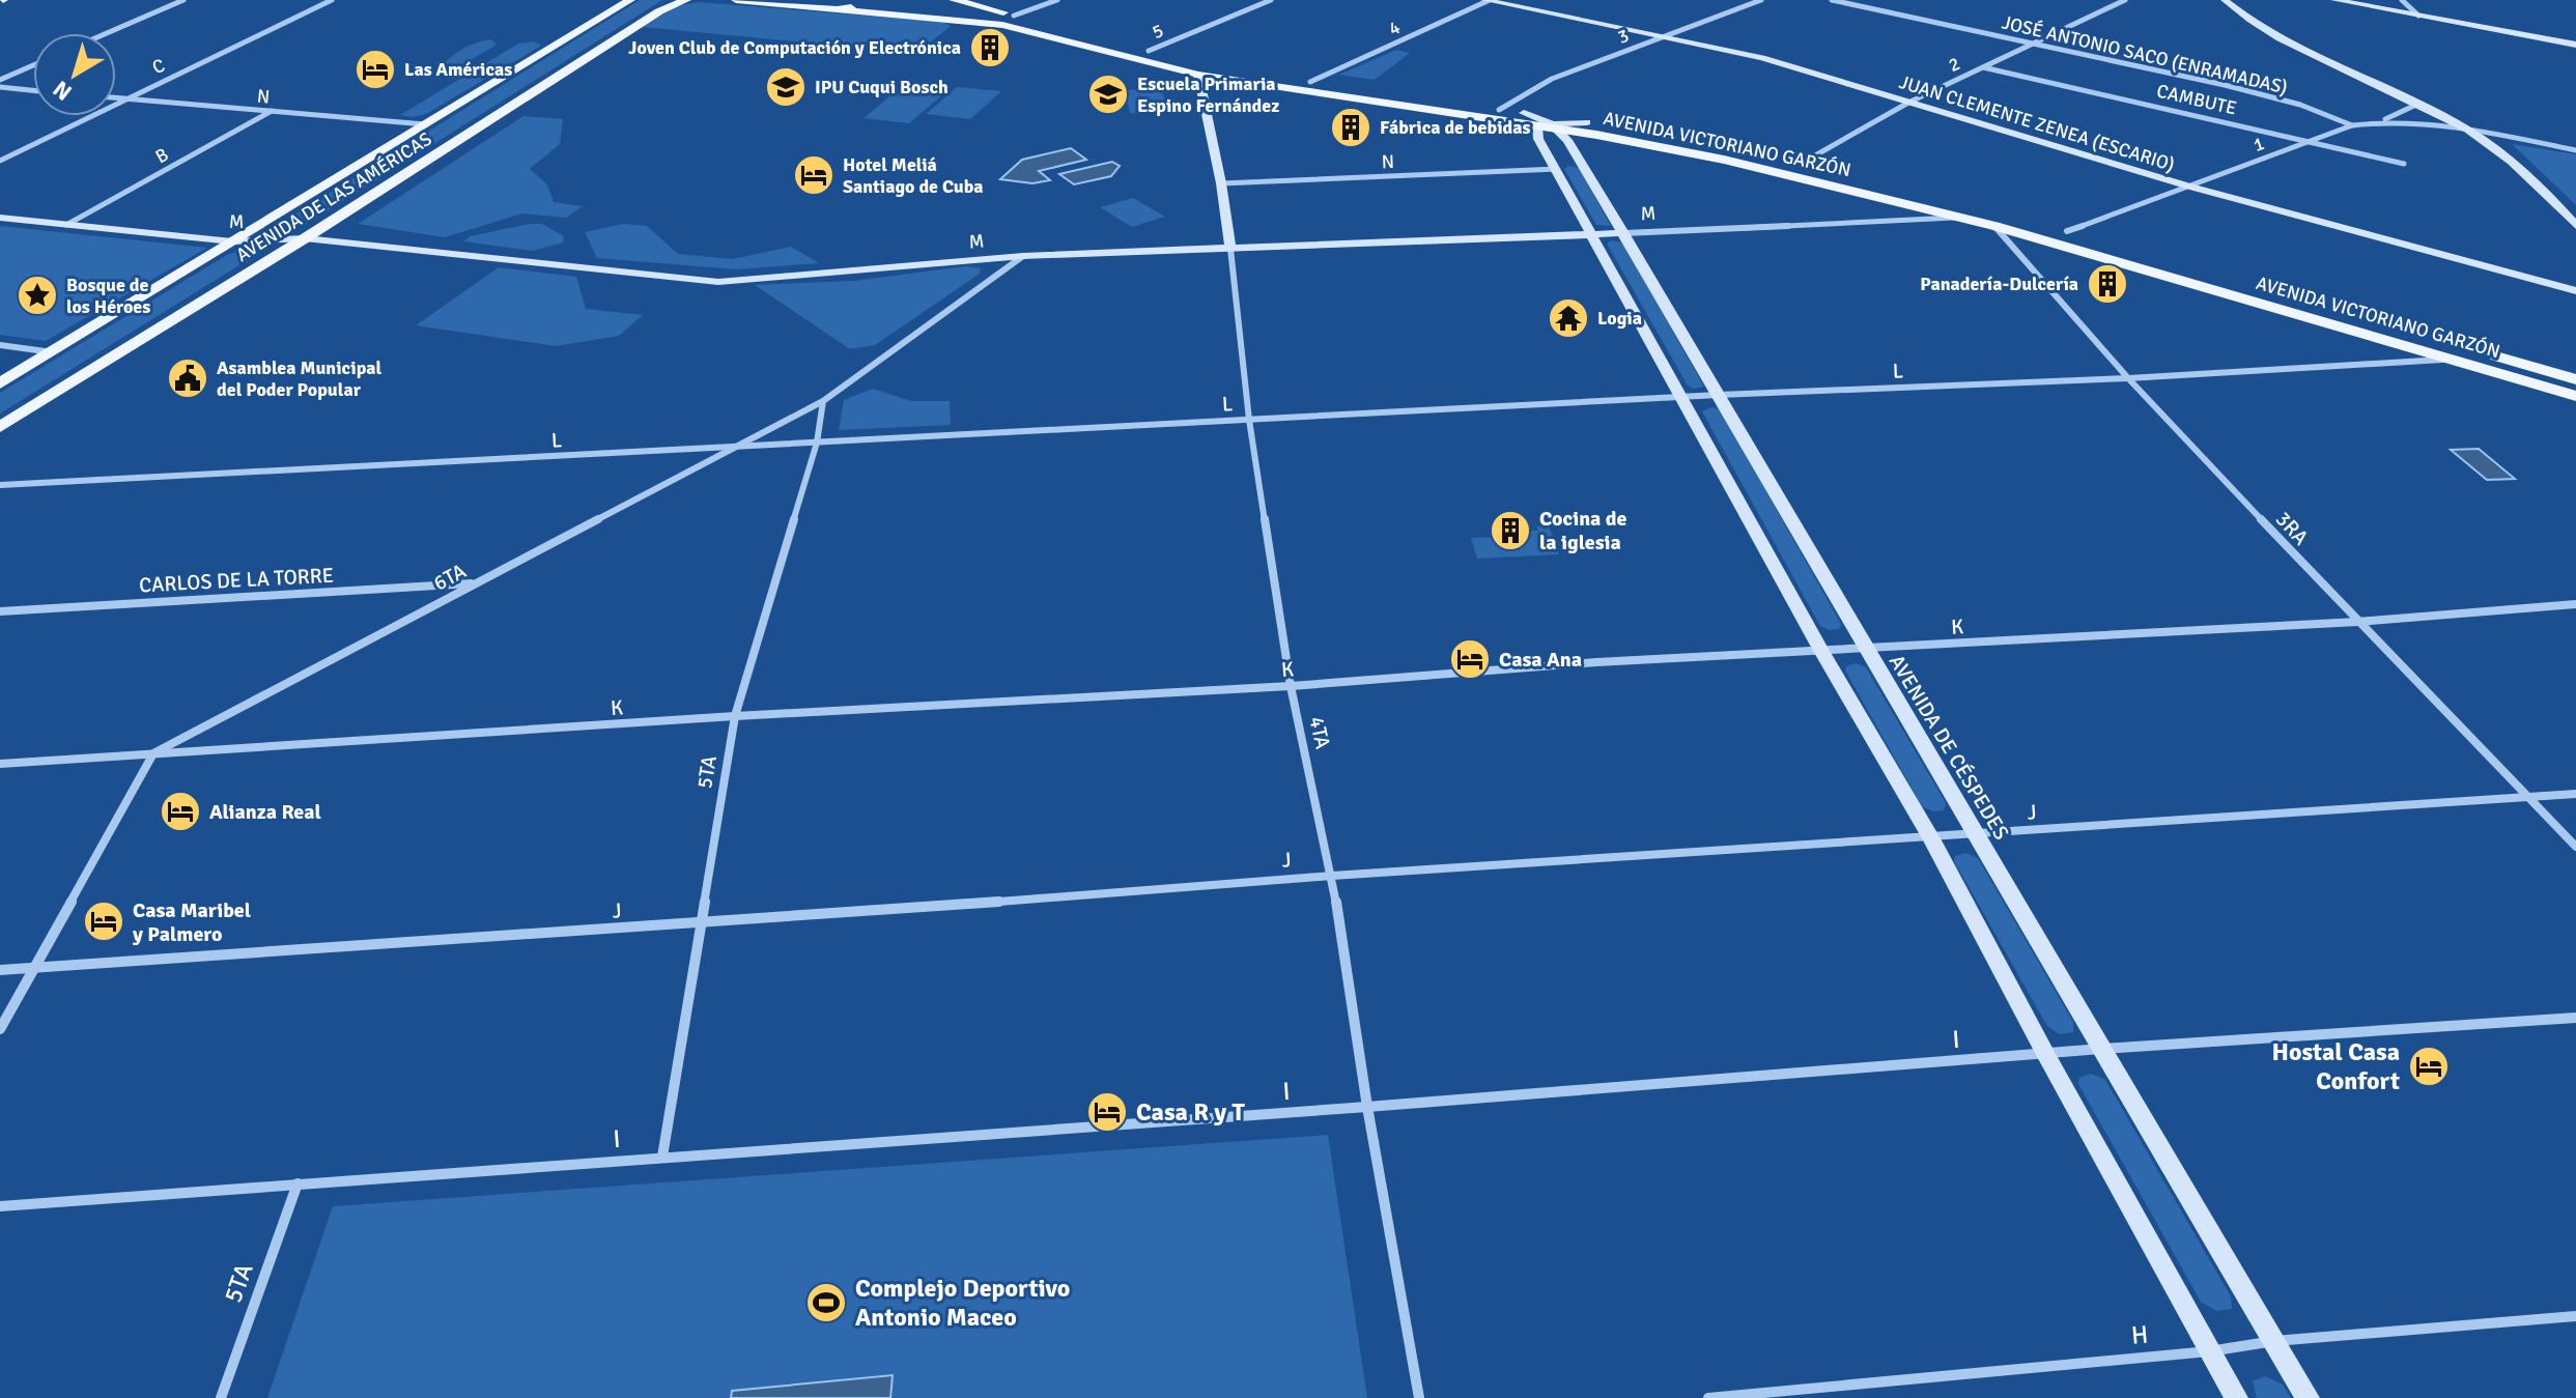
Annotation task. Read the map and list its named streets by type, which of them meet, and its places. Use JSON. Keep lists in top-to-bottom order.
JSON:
{
  "streets": {
    "main road": [
      "JUAN CLEMENTE ZENEA (ESCARIO)",
      "AVENIDA VICTORIANO GARZÓN",
      "AVENIDA DE LAS AMÉRICAS",
      "M",
      "4TA",
      "AVENIDA DE CÉSPEDES"
    ],
    "street": [
      "4",
      "5",
      "3",
      "JOSÉ ANTONIO SACO (ENRAMADAS)",
      "2",
      "C",
      "N",
      "CAMBUTE",
      "1",
      "B",
      "L",
      "3RA",
      "6TA",
      "CARLOS DE LA TORRE",
      "K",
      "5TA",
      "J",
      "I",
      "H"
    ]
  },
  "crossings": [
    ["4", "JUAN CLEMENTE ZENEA (ESCARIO)"],
    ["4", "AVENIDA VICTORIANO GARZÓN"],
    ["5", "AVENIDA VICTORIANO GARZÓN"],
    ["3", "JUAN CLEMENTE ZENEA (ESCARIO)"],
    ["3", "AVENIDA VICTORIANO GARZÓN"],
    ["JOSÉ ANTONIO SACO (ENRAMADAS)", "2"],
    ["JOSÉ ANTONIO SACO (ENRAMADAS)", "1"],
    ["2", "CAMBUTE"],
    ["2", "JUAN CLEMENTE ZENEA (ESCARIO)"],
    ["2", "AVENIDA VICTORIANO GARZÓN"],
    ["C", "N"],
    ["N", "B"],
    ["N", "AVENIDA DE LAS AMÉRICAS"],
    ["N", "4TA"],
    ["CAMBUTE", "1"],
    ["JUAN CLEMENTE ZENEA (ESCARIO)", "1"],
    ["AVENIDA VICTORIANO GARZÓN", "1"],
    ["AVENIDA VICTORIANO GARZÓN", "M"],
    ["AVENIDA VICTORIANO GARZÓN", "L"],
    ["AVENIDA VICTORIANO GARZÓN", "3RA"],
    ["AVENIDA VICTORIANO GARZÓN", "4TA"],
    ["AVENIDA VICTORIANO GARZÓN", "AVENIDA DE CÉSPEDES"],
    ["B", "M"],
    ["AVENIDA DE LAS AMÉRICAS", "M"],
    ["M", "6TA"],
    ["M", "4TA"],
    ["M", "AVENIDA DE CÉSPEDES"],
    ["L", "3RA"],
    ["L", "6TA"],
    ["L", "4TA"],
    ["L", "AVENIDA DE CÉSPEDES"],
    ["L", "5TA"],
    ["3RA", "K"],
    ["3RA", "J"],
    ["6TA", "CARLOS DE LA TORRE"],
    ["6TA", "K"],
    ["6TA", "5TA"],
    ["K", "4TA"],
    ["K", "AVENIDA DE CÉSPEDES"],
    ["K", "5TA"],
    ["4TA", "J"],
    ["4TA", "I"],
    ["AVENIDA DE CÉSPEDES", "J"],
    ["AVENIDA DE CÉSPEDES", "I"],
    ["AVENIDA DE CÉSPEDES", "H"],
    ["5TA", "J"],
    ["5TA", "I"]
  ],
  "places": {
    "building": [
      "Joven Club de Computación y Electrónica",
      "Fábrica de bebidas",
      "Panadería-Dulcería",
      "Cocina de la iglesia"
    ],
    "hotel": [
      "Las Américas",
      "Hotel Meliá Santiago de Cuba",
      "Casa Ana",
      "Alianza Real",
      "Casa Maribel y Palmero",
      "Hostal Casa Confort",
      "Casa R y T"
    ],
    "school or university": ["IPU Cuqui Bosch", "Escuela Primaria Espino Fernández"],
    "place": ["Bosque de los Héroes"],
    "temple": ["Logia"],
    "public building": ["Asamblea Municipal del Poder Popular"],
    "sports": ["Complejo Deportivo Antonio Maceo"]
  },
  "north": "bottom left"
}
